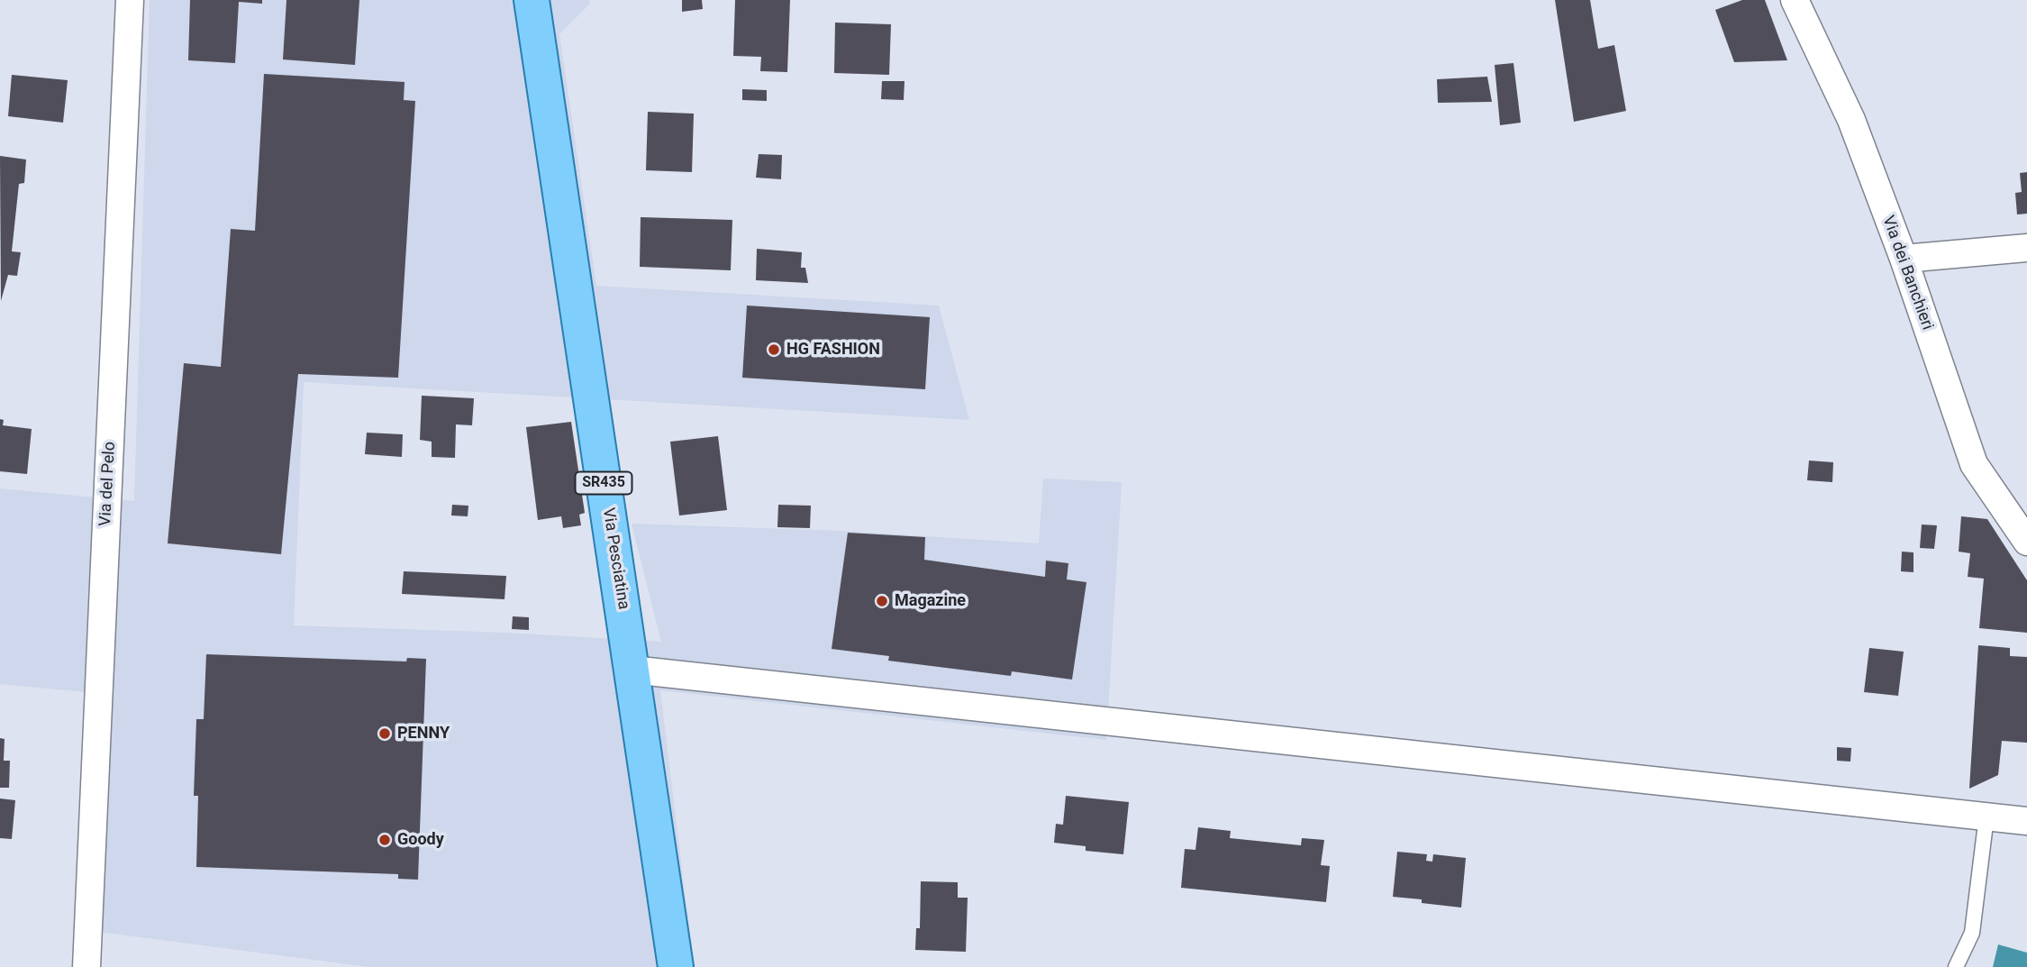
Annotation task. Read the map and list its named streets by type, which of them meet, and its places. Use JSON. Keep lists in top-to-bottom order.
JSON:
{
  "streets": {
    "main road": ["SR435", "Via Pesciatina"],
    "street": ["Via dei Banchieri", "Via del Pelo"]
  },
  "places": [
    "HG FASHION",
    "Magazine",
    "PENNY",
    "Goody"
  ]
}
